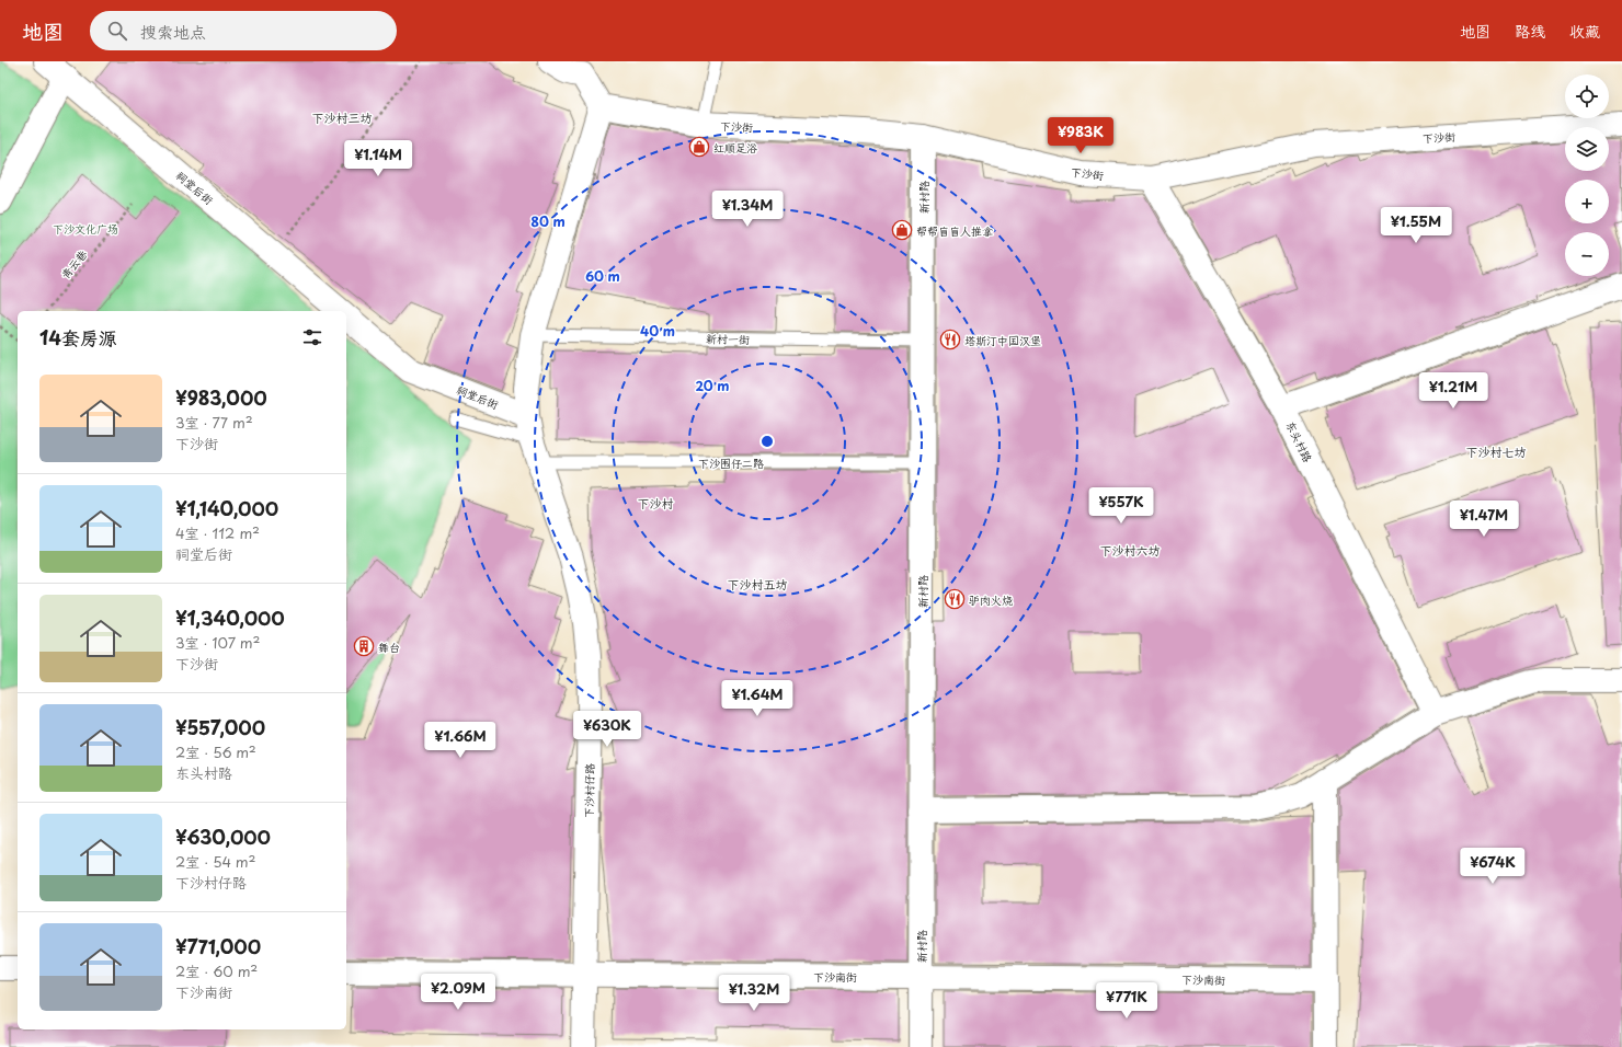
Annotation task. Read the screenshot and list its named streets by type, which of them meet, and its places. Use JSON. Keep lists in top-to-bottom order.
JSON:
{
  "streets": {
    "street": [
      "下沙街",
      "祠堂后街",
      "新村路",
      "东头村路",
      "下沙村仔路",
      "下沙南街"
    ],
    "lane": ["新村一街", "下沙围仔二路"],
    "path": ["青云巷"]
  },
  "crossings": [
    ["下沙街", "新村路"],
    ["下沙街", "东头村路"],
    ["下沙街", "下沙村仔路"],
    ["祠堂后街", "下沙村仔路"],
    ["新村路", "新村一街"],
    ["新村路", "下沙围仔二路"],
    ["新村路", "下沙南街"],
    ["新村一街", "下沙村仔路"],
    ["下沙围仔二路", "下沙村仔路"],
    ["下沙村仔路", "下沙南街"]
  ],
  "districts": [
    "下沙村三坊",
    "下沙村七坊",
    "下沙村",
    "下沙村六坊",
    "下沙村五坊"
  ],
  "parks": ["下沙文化广场"],
  "places": {
    "shop": ["红顺足浴", "帮帮盲盲人推拿"],
    "restaurant": ["塔斯汀中国汉堡", "驴肉火烧"],
    "building": ["舞台"]
  },
  "page": {
    "header": "地图",
    "search": "搜索地点",
    "nav": ["地图", "路线", "收藏"],
    "map_buttons": ["+", "−"],
    "price": [
      "¥983K",
      "¥1.14M",
      "¥1.34M",
      "¥1.55M",
      "¥1.21M",
      "¥557K",
      "¥1.47M",
      "¥1.64M",
      "¥630K",
      "¥1.66M",
      "¥674K",
      "¥2.09M",
      "¥1.32M",
      "¥771K"
    ],
    "heading": "14套房源",
    "list": [
      {
        "name": "¥983,000",
        "note": "3室 · 77 m² · 下沙街"
      },
      {
        "name": "¥1,140,000",
        "note": "4室 · 112 m² · 祠堂后街"
      },
      {
        "name": "¥1,340,000",
        "note": "3室 · 107 m² · 下沙街"
      },
      {
        "name": "¥557,000",
        "note": "2室 · 56 m² · 东头村路"
      },
      {
        "name": "¥630,000",
        "note": "2室 · 54 m² · 下沙村仔路"
      },
      {
        "name": "¥771,000",
        "note": "2室 · 60 m² · 下沙南街"
      }
    ]
  },
  "rings": [
    "80 m",
    "60 m",
    "40 m",
    "20 m"
  ]
}
